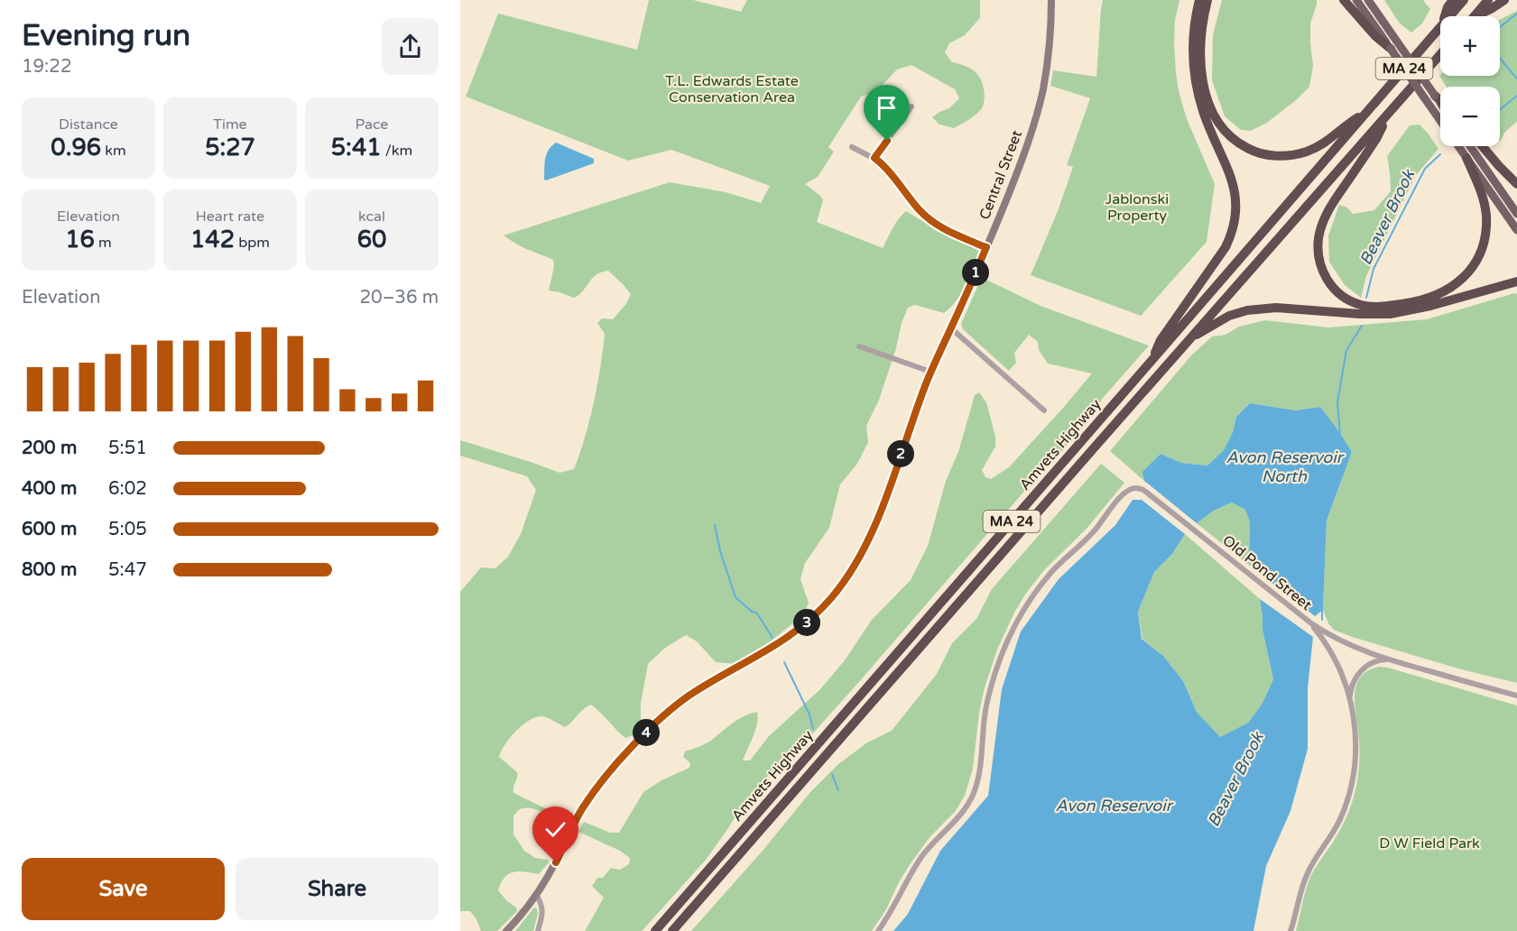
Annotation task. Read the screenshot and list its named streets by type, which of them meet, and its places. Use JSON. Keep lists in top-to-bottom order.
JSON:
{
  "streets": {
    "highway": ["MA 24", "Amvets Highway"],
    "street": ["Central Street", "Old Pond Street"]
  },
  "water": ["Beaver Brook", "Avon Reservoir North", "Avon Reservoir"],
  "parks": ["T.L. Edwards Estate Conservation Area", "Jablonski Property", "D W Field Park"],
  "page": {
    "heading": ["Evening run", "19:22"],
    "map_buttons": ["+", "−"],
    "stats": [
      ["Distance", "0.96 km"],
      ["Time", "5:27"],
      ["Pace", "5:41 /km"],
      ["Elevation", "16 m"],
      ["Heart rate", "142 bpm"],
      ["kcal", "60"]
    ],
    "pins": [
      "1",
      "2",
      "3",
      "4"
    ],
    "chart": ["Elevation", "20–36 m"],
    "list": [
      {
        "name": "200 m",
        "note": "5:51"
      },
      {
        "name": "400 m",
        "note": "6:02"
      },
      {
        "name": "600 m",
        "note": "5:05"
      },
      {
        "name": "800 m",
        "note": "5:47"
      }
    ],
    "buttons": ["Save", "Share"]
  }
}
